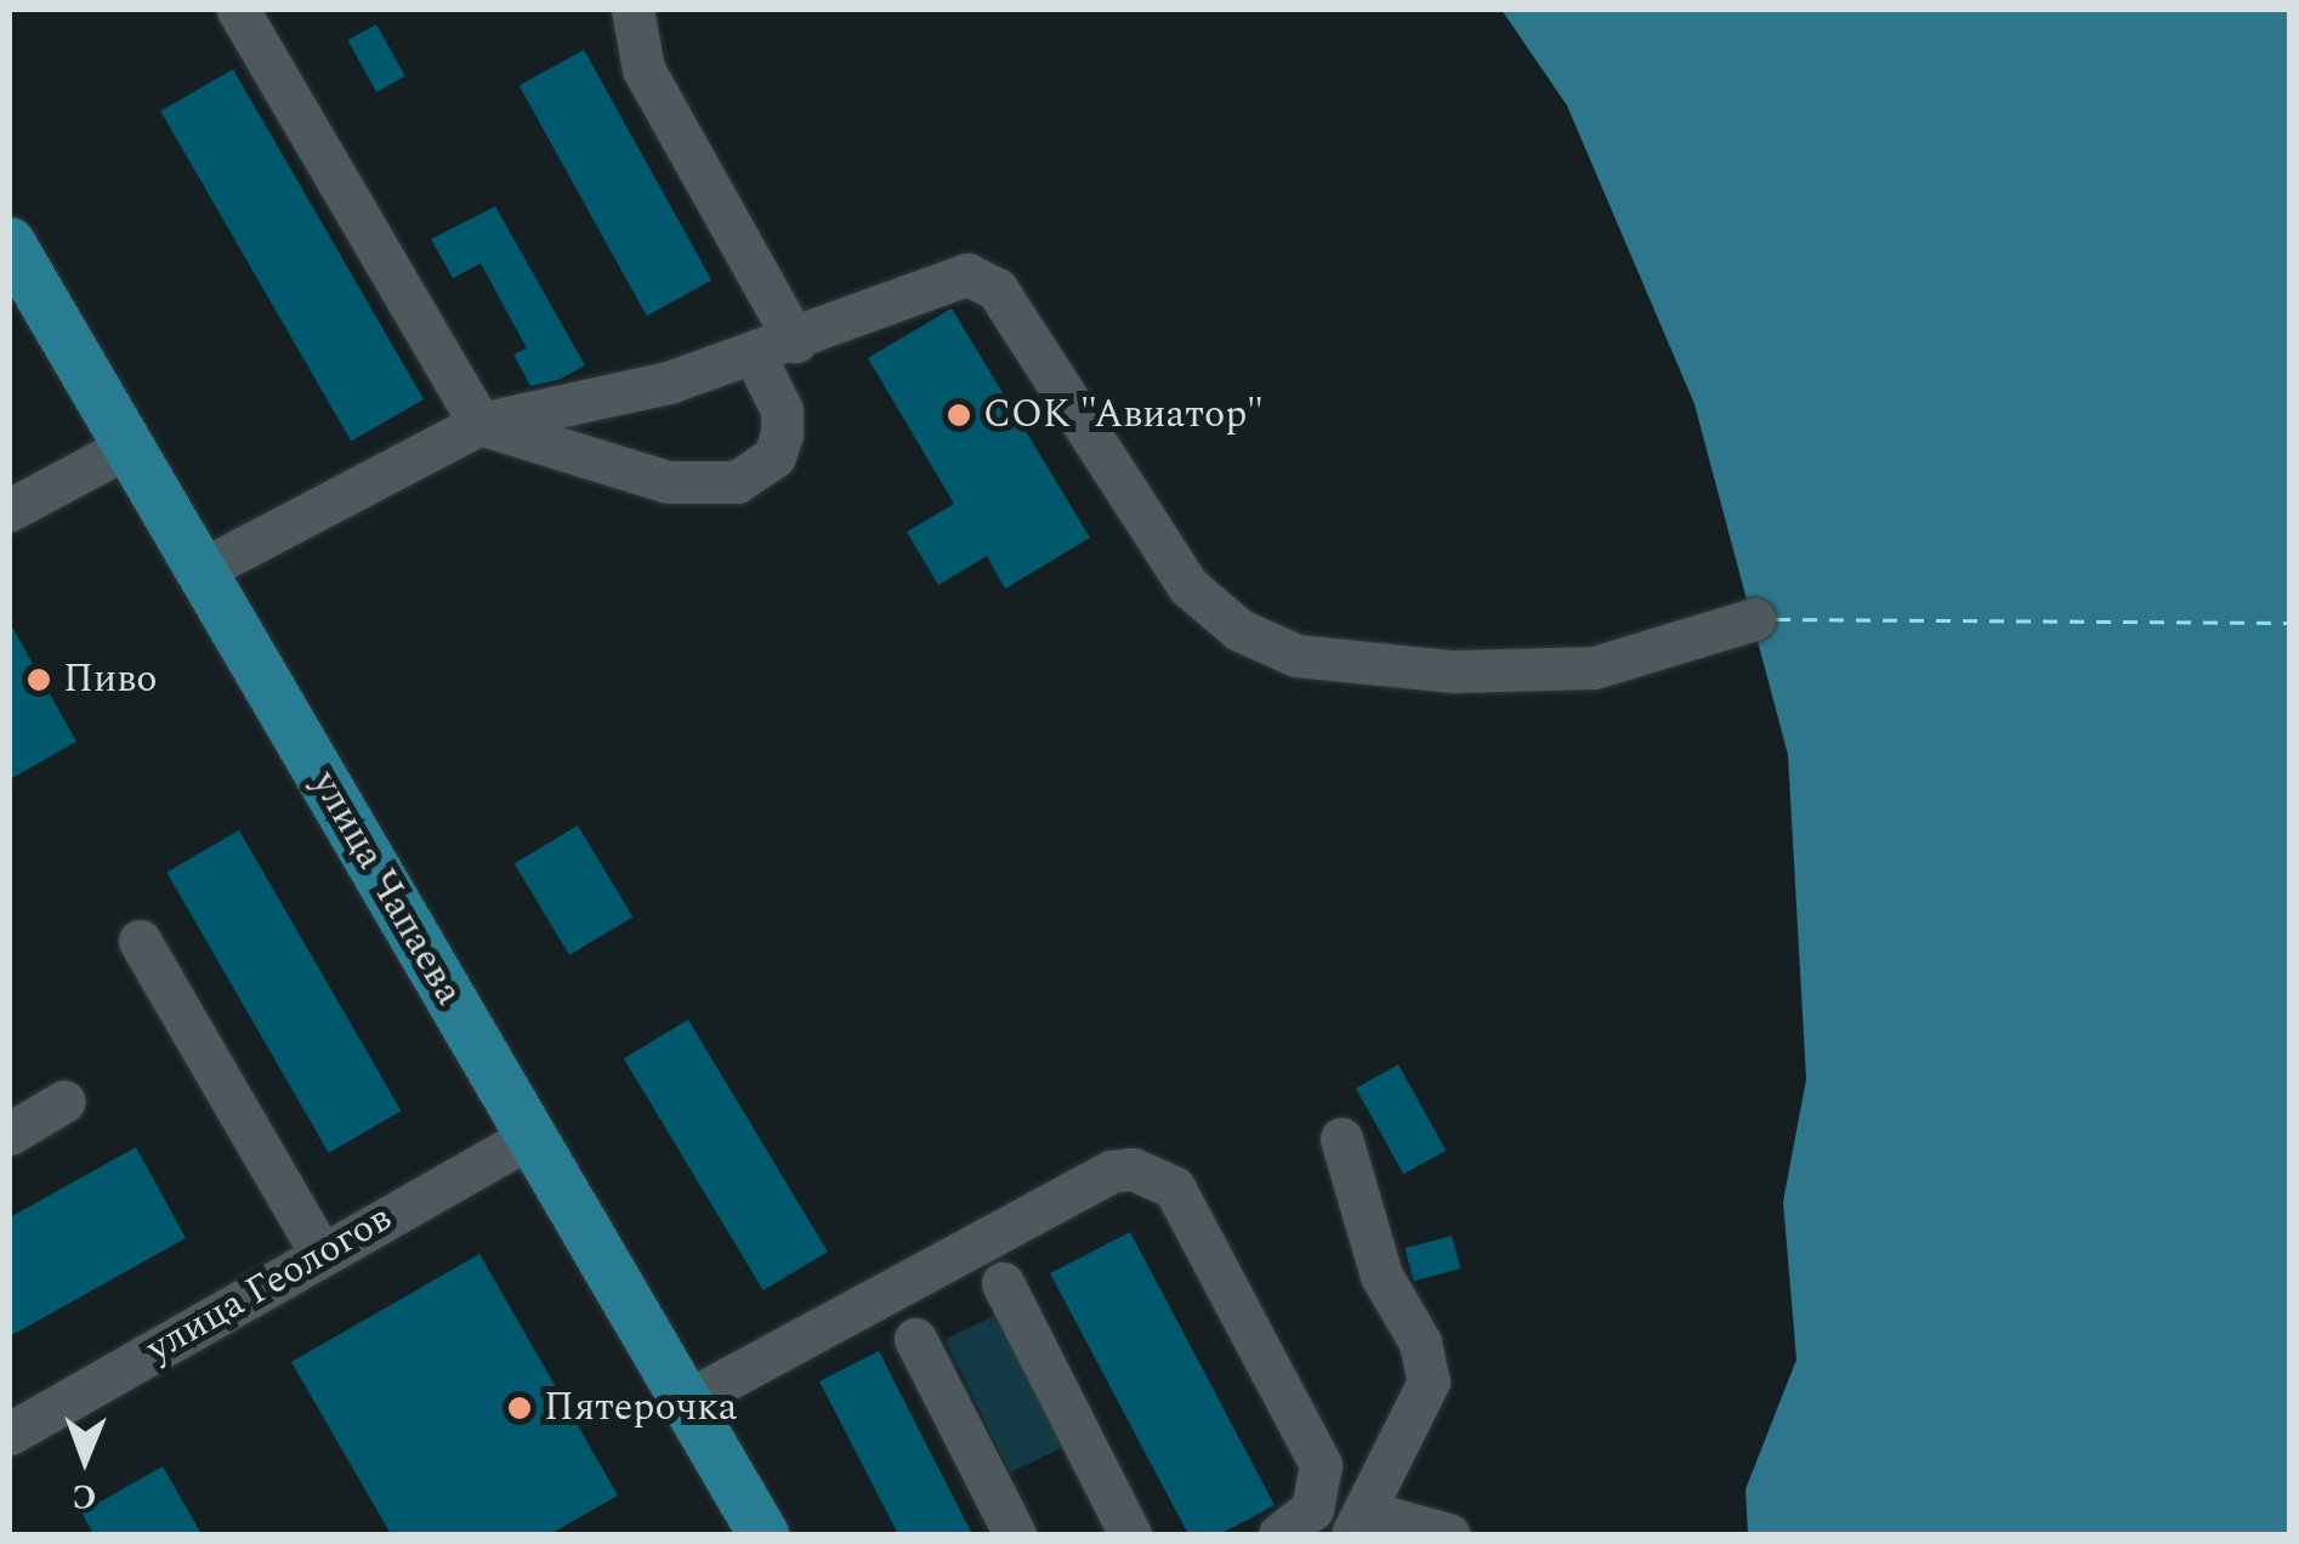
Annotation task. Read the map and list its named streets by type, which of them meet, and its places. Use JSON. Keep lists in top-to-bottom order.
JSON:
{
  "streets": {
    "main road": ["улица Чапаева"],
    "street": ["улица Геологов"]
  },
  "crossings": [
    ["улица Чапаева", "улица Геологов"]
  ],
  "places": ["СОК \"Авиатор\"", "Пиво", "Пятерочка"],
  "north": "bottom"
}
